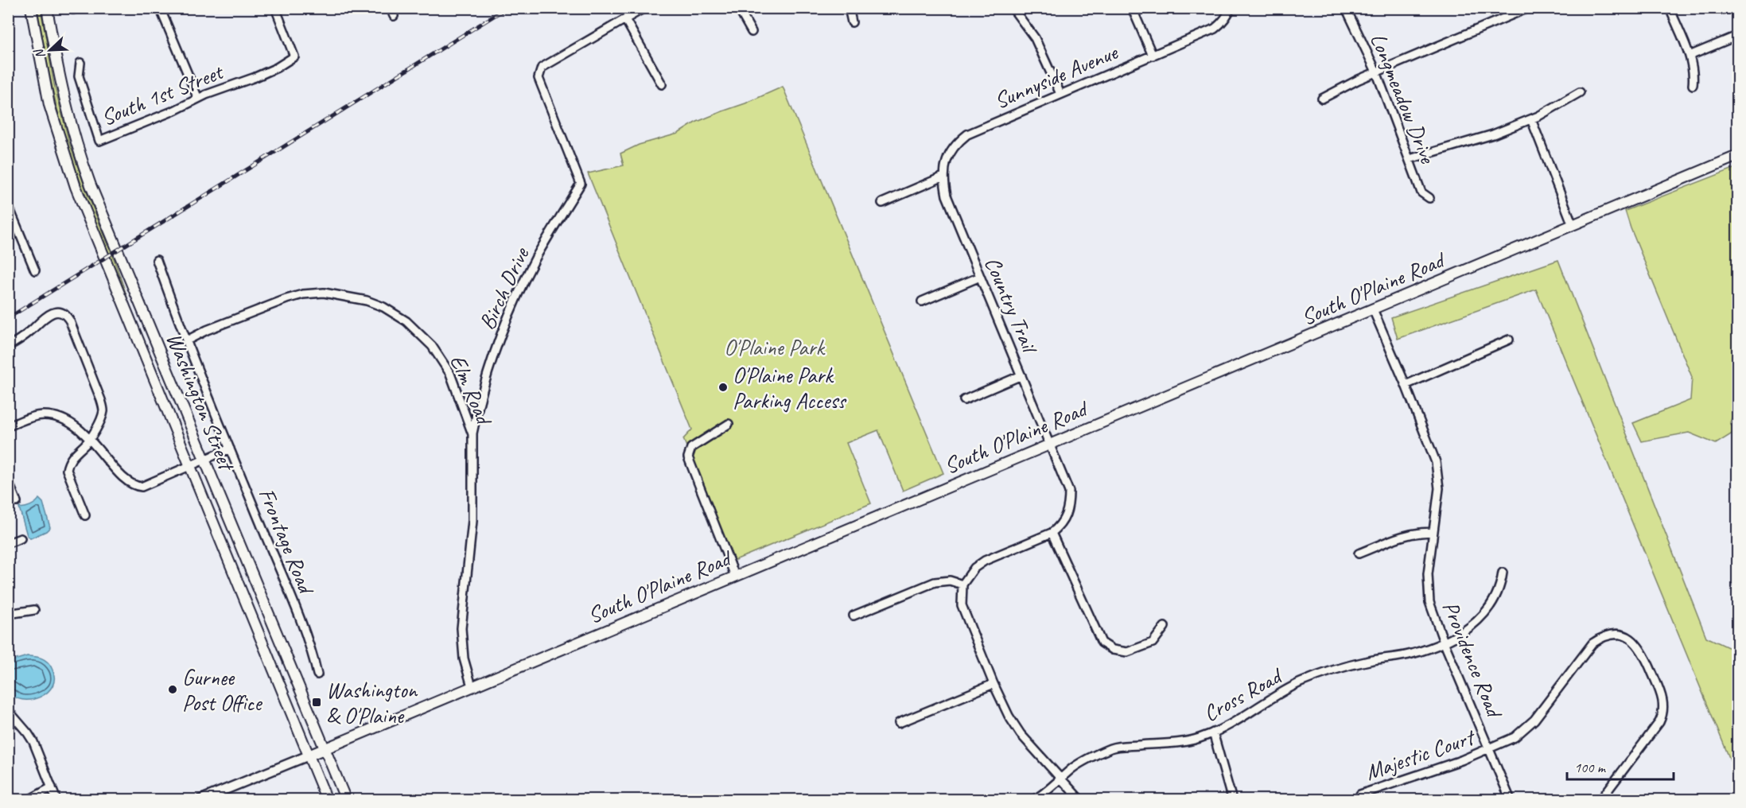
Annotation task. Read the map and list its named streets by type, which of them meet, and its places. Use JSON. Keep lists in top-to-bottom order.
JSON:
{
  "streets": {
    "main road": ["South O'Plaine Road", "Washington Street"],
    "street": [
      "Sunnyside Avenue",
      "South 1st Street",
      "Longmeadow Drive",
      "Birch Drive",
      "Country Trail",
      "Elm Road",
      "Frontage Road",
      "Providence Road",
      "Cross Road",
      "Majestic Court"
    ]
  },
  "crossings": [
    ["Sunnyside Avenue", "Country Trail"],
    ["Birch Drive", "Elm Road"],
    ["South O'Plaine Road", "Country Trail"],
    ["South O'Plaine Road", "Elm Road"],
    ["South O'Plaine Road", "Washington Street"],
    ["South O'Plaine Road", "Providence Road"],
    ["Elm Road", "Frontage Road"],
    ["Providence Road", "Cross Road"],
    ["Providence Road", "Majestic Court"]
  ],
  "parks": ["O'Plaine Park"],
  "places": {
    "other": ["O'Plaine Park Parking Access", "Gurnee Post Office"],
    "transit": ["Washington & O'Plaine"]
  },
  "scale_bar": "100 m",
  "north": "bottom left"
}
